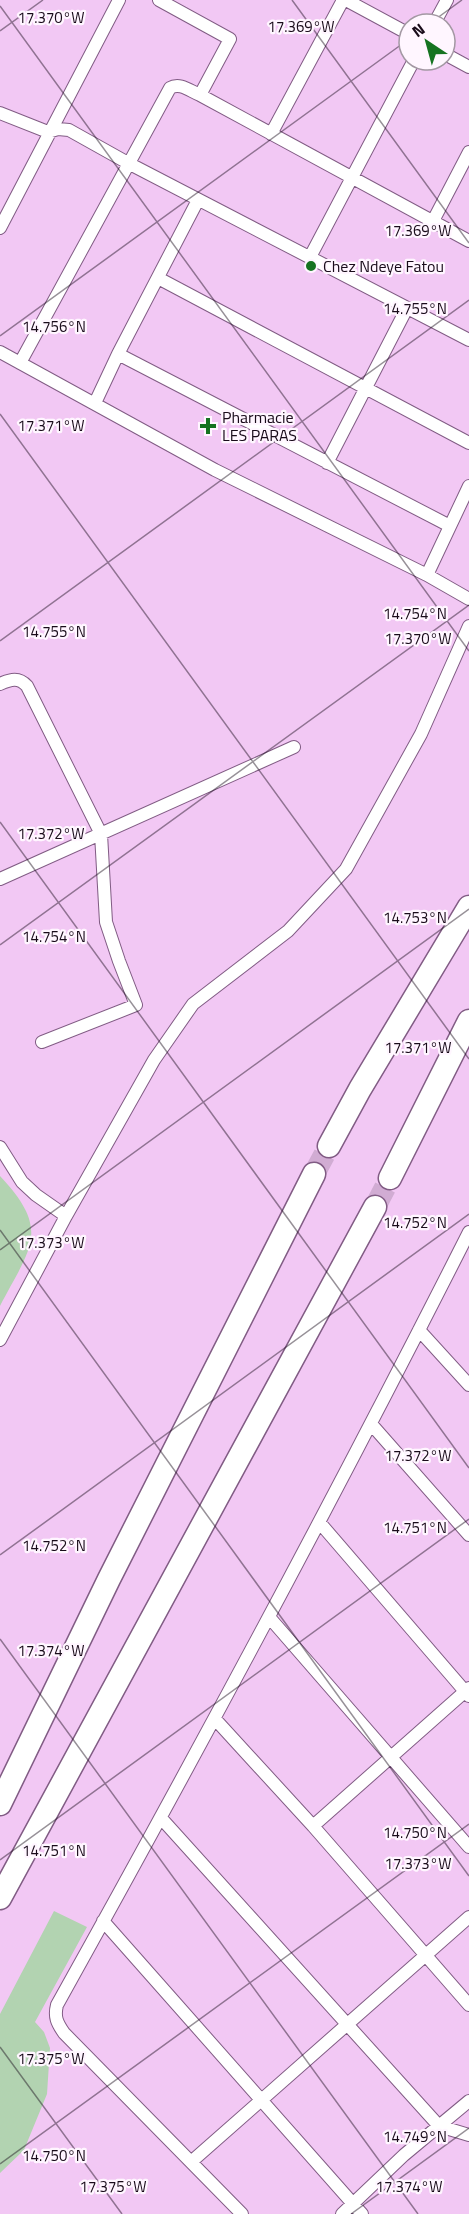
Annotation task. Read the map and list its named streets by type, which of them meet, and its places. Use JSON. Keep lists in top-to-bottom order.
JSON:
{
  "places": {
    "other": ["Chez Ndeye Fatou"],
    "health": ["Pharmacie LES PARAS"]
  },
  "north": "top left",
  "coordinates": [
    "17.370°W",
    "17.369°W",
    "14.755°N",
    "14.756°N",
    "17.371°W",
    "14.754°N",
    "17.372°W",
    "14.753°N",
    "14.752°N",
    "17.373°W",
    "14.751°N",
    "17.374°W",
    "14.750°N",
    "17.375°W",
    "14.749°N"
  ]
}
